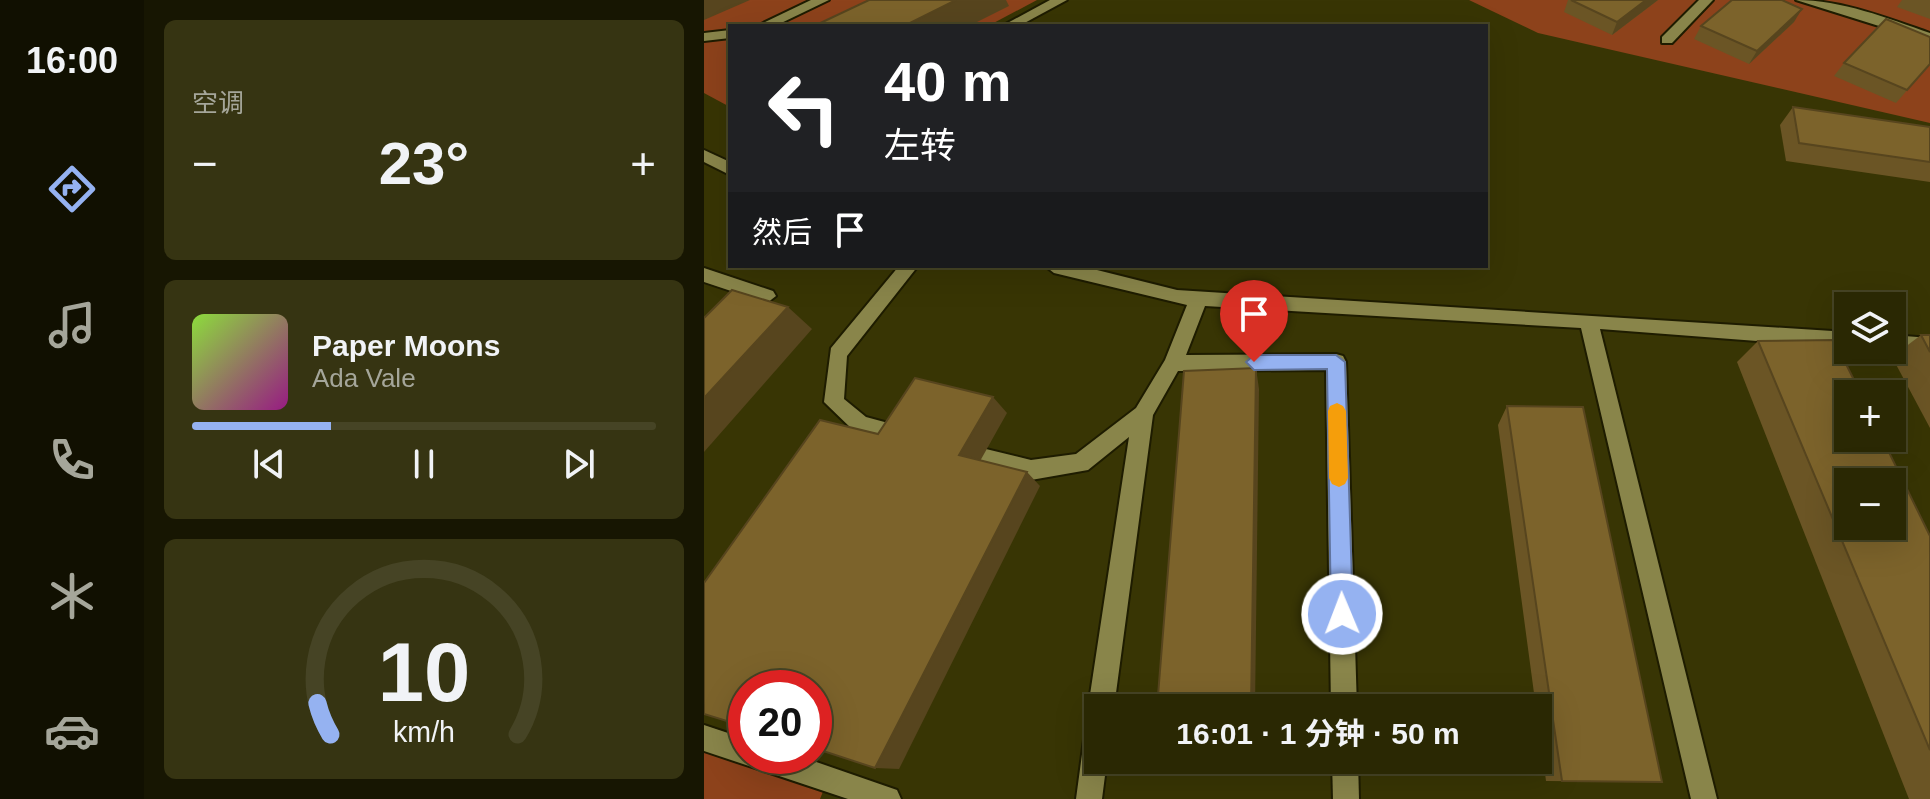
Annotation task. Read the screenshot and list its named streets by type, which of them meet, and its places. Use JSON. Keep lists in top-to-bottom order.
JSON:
{
  "page": {
    "tabs": "16:00",
    "tile": "空调",
    "turn": ["40 m", "左转"],
    "heat": ["−", "23°", "+"],
    "then": "然后",
    "map_buttons": ["+", "−"],
    "song": ["Paper Moons", "Ada Vale"],
    "limit": "20",
    "trip": "16:01 · 1 分钟 · 50 m",
    "gauge": ["10", "km/h"]
  }
}
